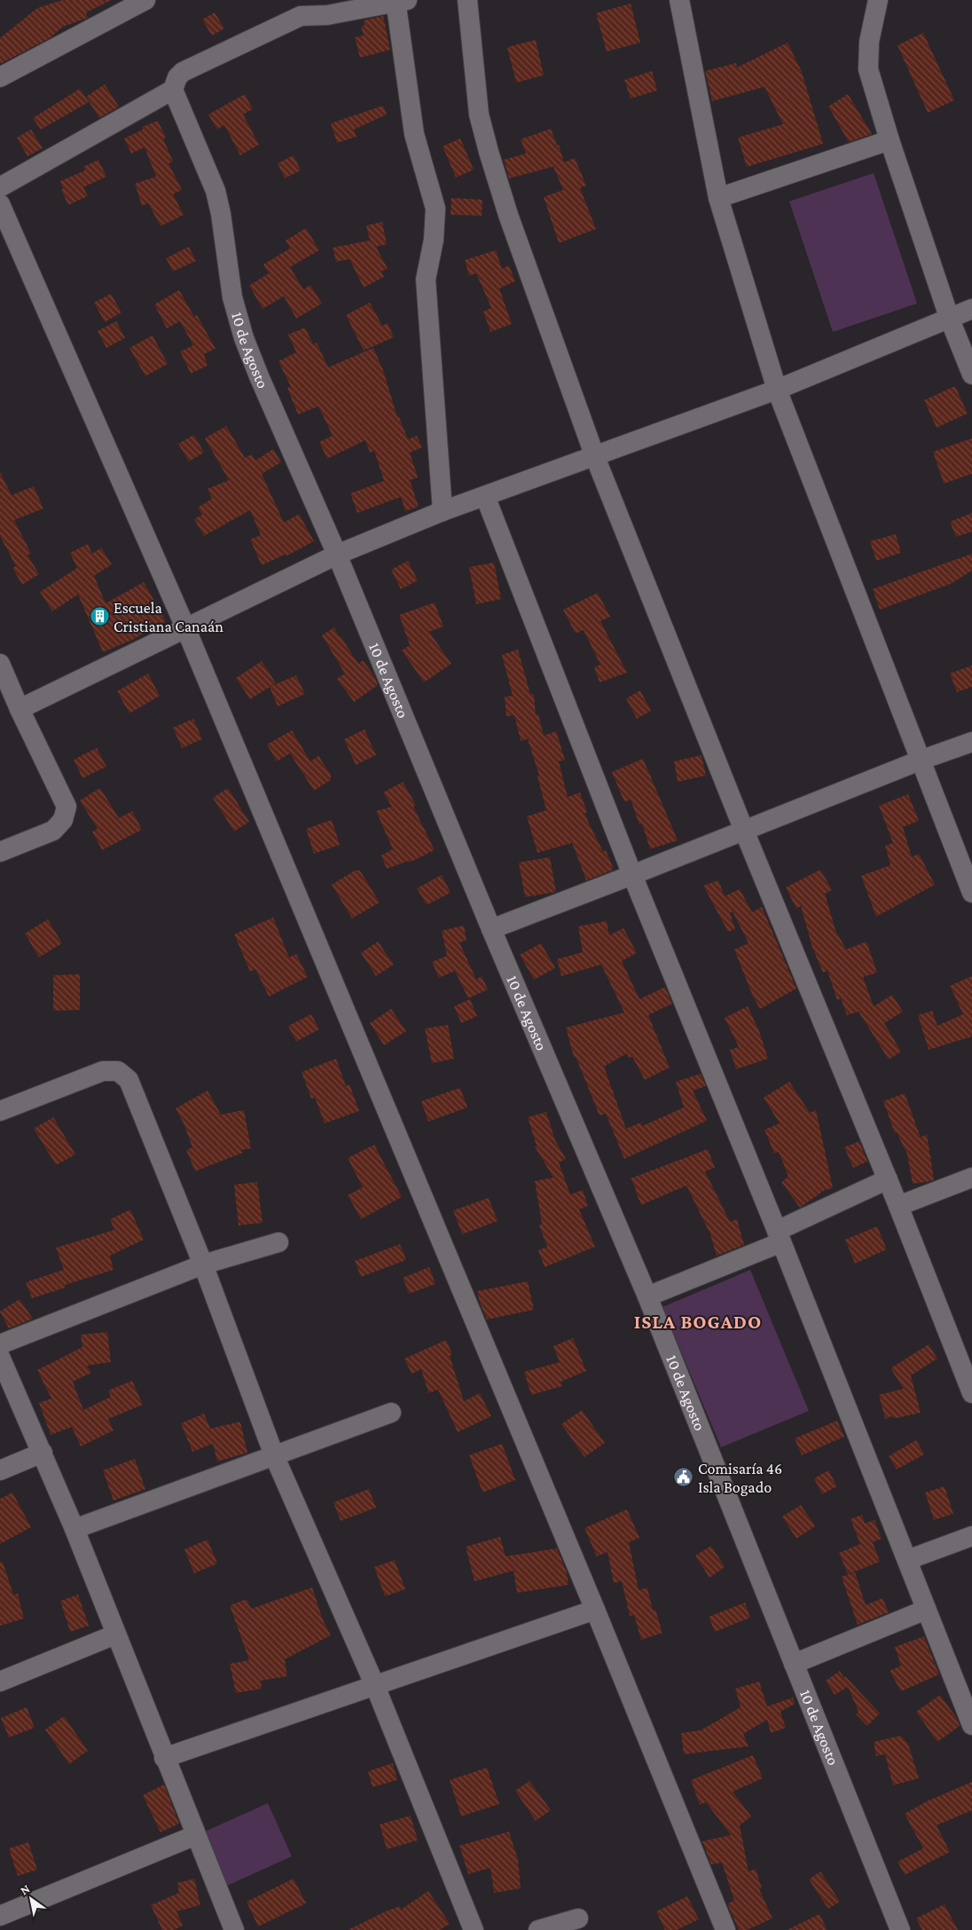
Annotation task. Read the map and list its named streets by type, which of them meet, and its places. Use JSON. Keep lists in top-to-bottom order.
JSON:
{
  "streets": {
    "street": ["10 de Agosto"]
  },
  "districts": ["ISLA BOGADO"],
  "places": {
    "building": ["Escuela Cristiana Canaán"],
    "public building": ["Comisaría 46 Isla Bogado"]
  },
  "north": "top left"
}
